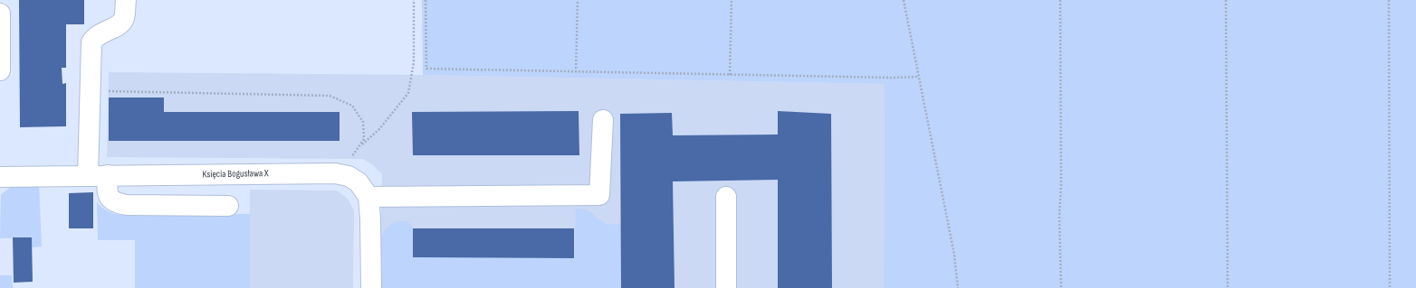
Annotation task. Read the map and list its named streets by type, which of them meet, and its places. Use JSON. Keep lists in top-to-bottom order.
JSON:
{
  "streets": {
    "street": ["Księcia Bogusława X"]
  }
}
